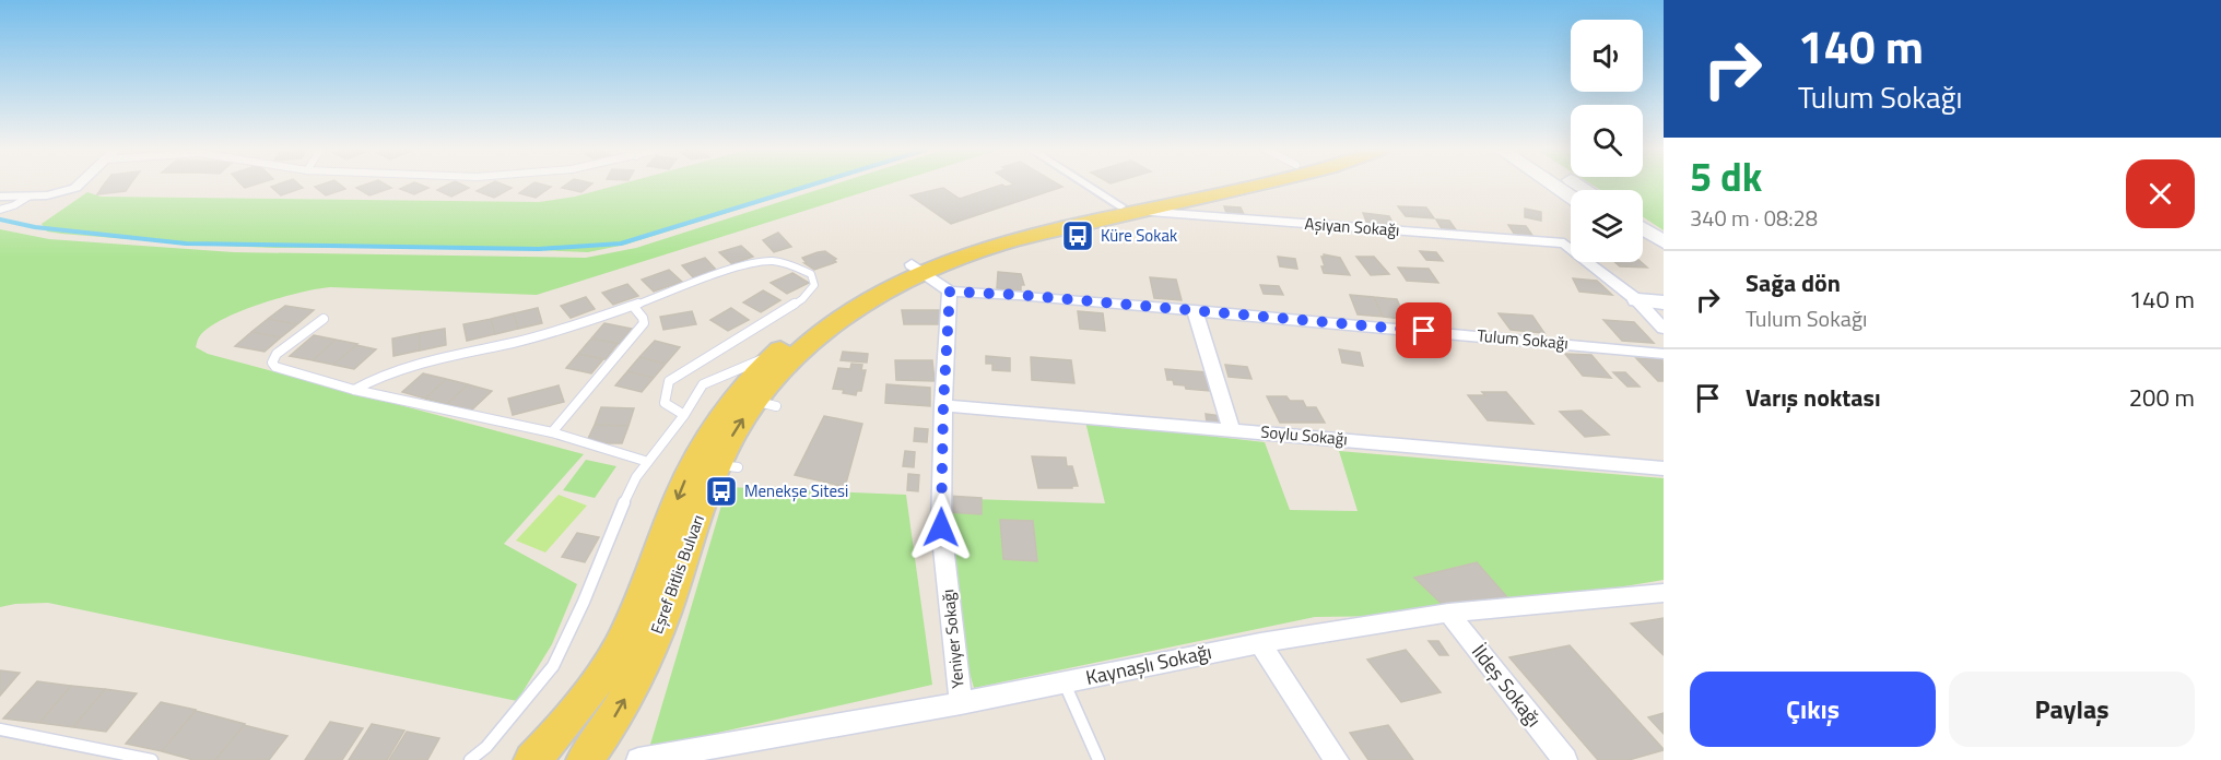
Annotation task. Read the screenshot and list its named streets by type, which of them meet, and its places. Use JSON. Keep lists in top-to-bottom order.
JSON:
{
  "streets": {
    "main road": ["Eşref Bitlis Bulvarı"],
    "street": [
      "Aşiyan Sokağı",
      "Tulum Sokağı",
      "Soylu Sokağı",
      "Yeniyer Sokağı",
      "Kaynaşlı Sokağı",
      "İldeş Sokağı"
    ]
  },
  "crossings": [
    ["Aşiyan Sokağı", "Eşref Bitlis Bulvarı"],
    ["Tulum Sokağı", "Yeniyer Sokağı"],
    ["Soylu Sokağı", "Yeniyer Sokağı"],
    ["Yeniyer Sokağı", "Kaynaşlı Sokağı"],
    ["Kaynaşlı Sokağı", "İldeş Sokağı"]
  ],
  "places": {
    "bus stop": ["Küre Sokak", "Menekşe Sitesi"]
  },
  "page": {
    "turn": ["140 m", "Tulum Sokağı"],
    "heading": ["5 dk", "340 m · 08:28"],
    "list": [
      {
        "name": "Sağa dön",
        "note": "Tulum Sokağı",
        "value": "140 m"
      },
      {
        "name": "Varış noktası",
        "value": "200 m"
      }
    ],
    "buttons": ["Çıkış", "Paylaş"]
  }
}
